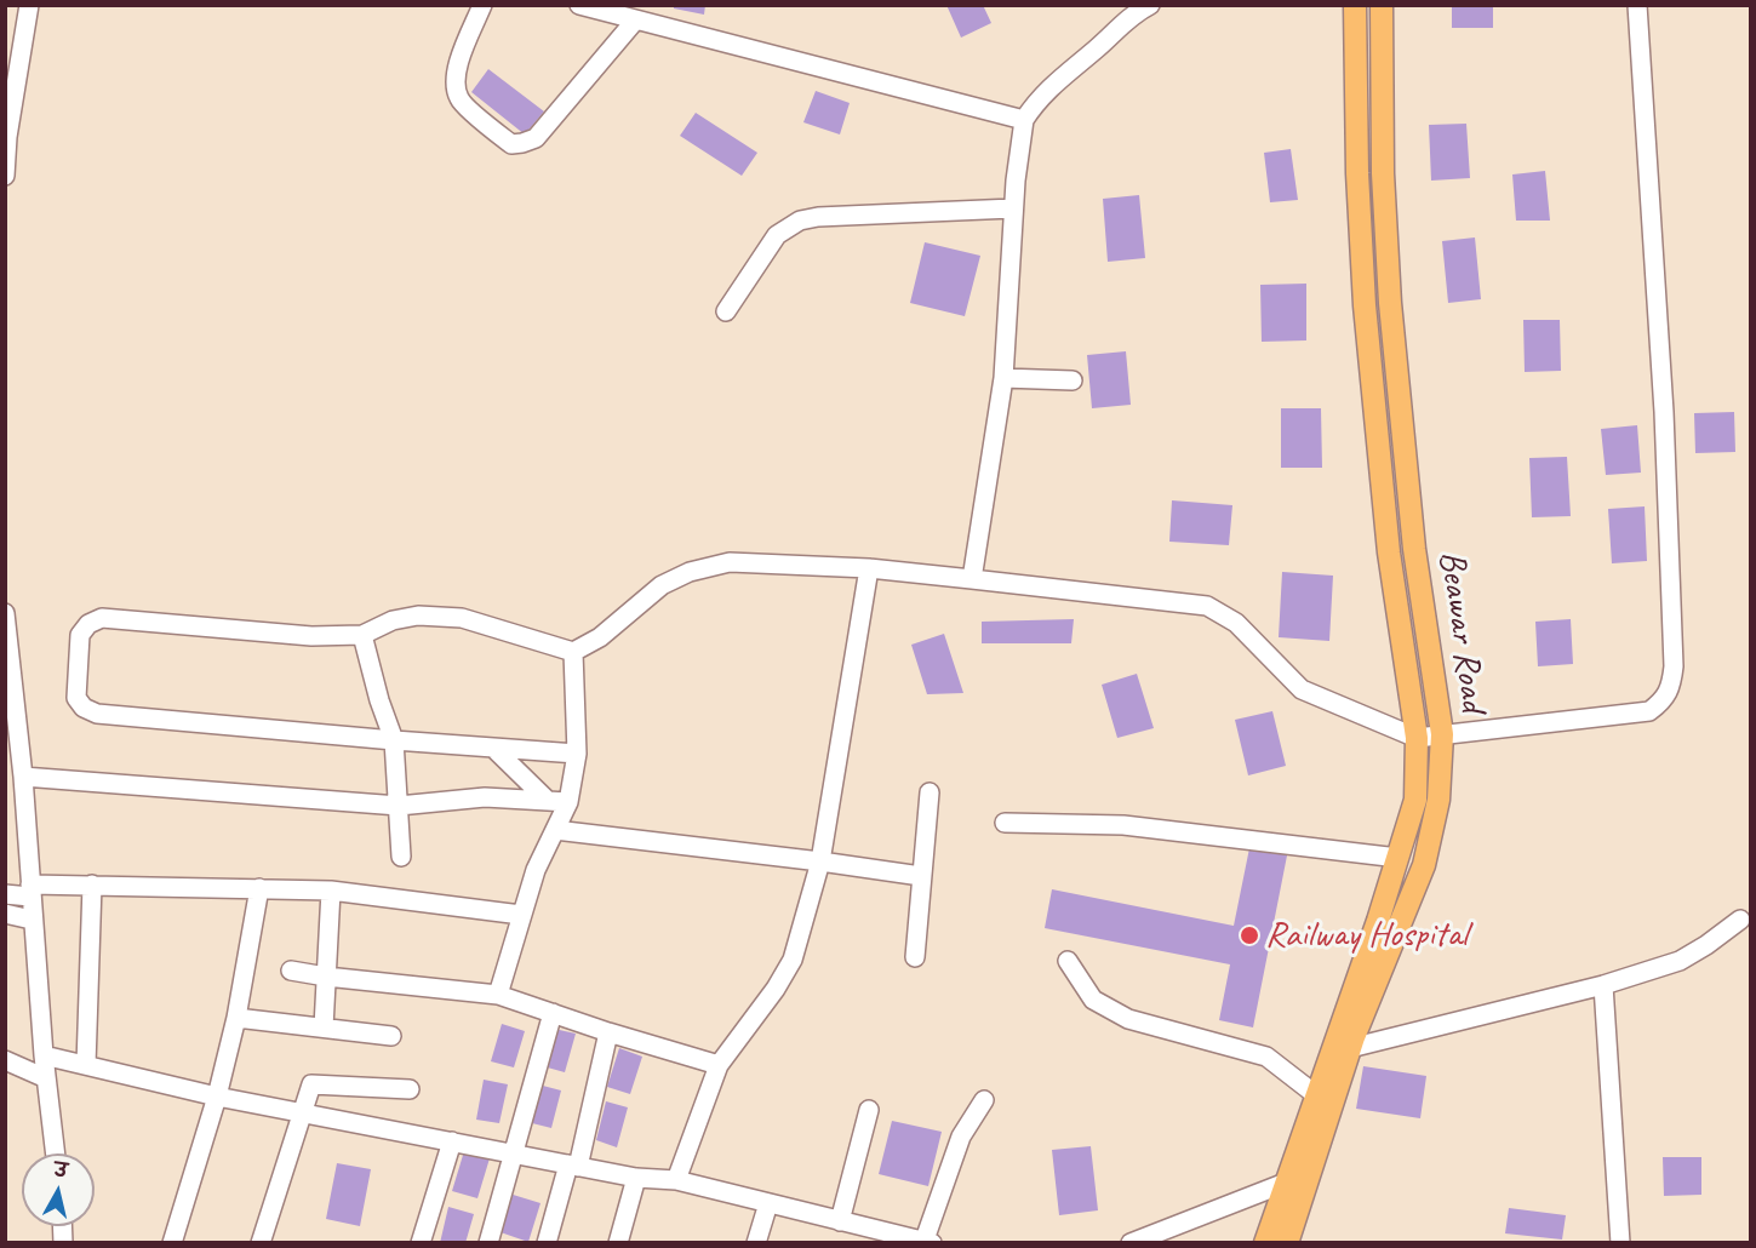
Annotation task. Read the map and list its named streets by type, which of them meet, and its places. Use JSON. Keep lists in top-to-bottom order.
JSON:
{
  "streets": {
    "main road": ["Beawar Road"]
  },
  "places": ["Railway Hospital"],
  "north": "top"
}
